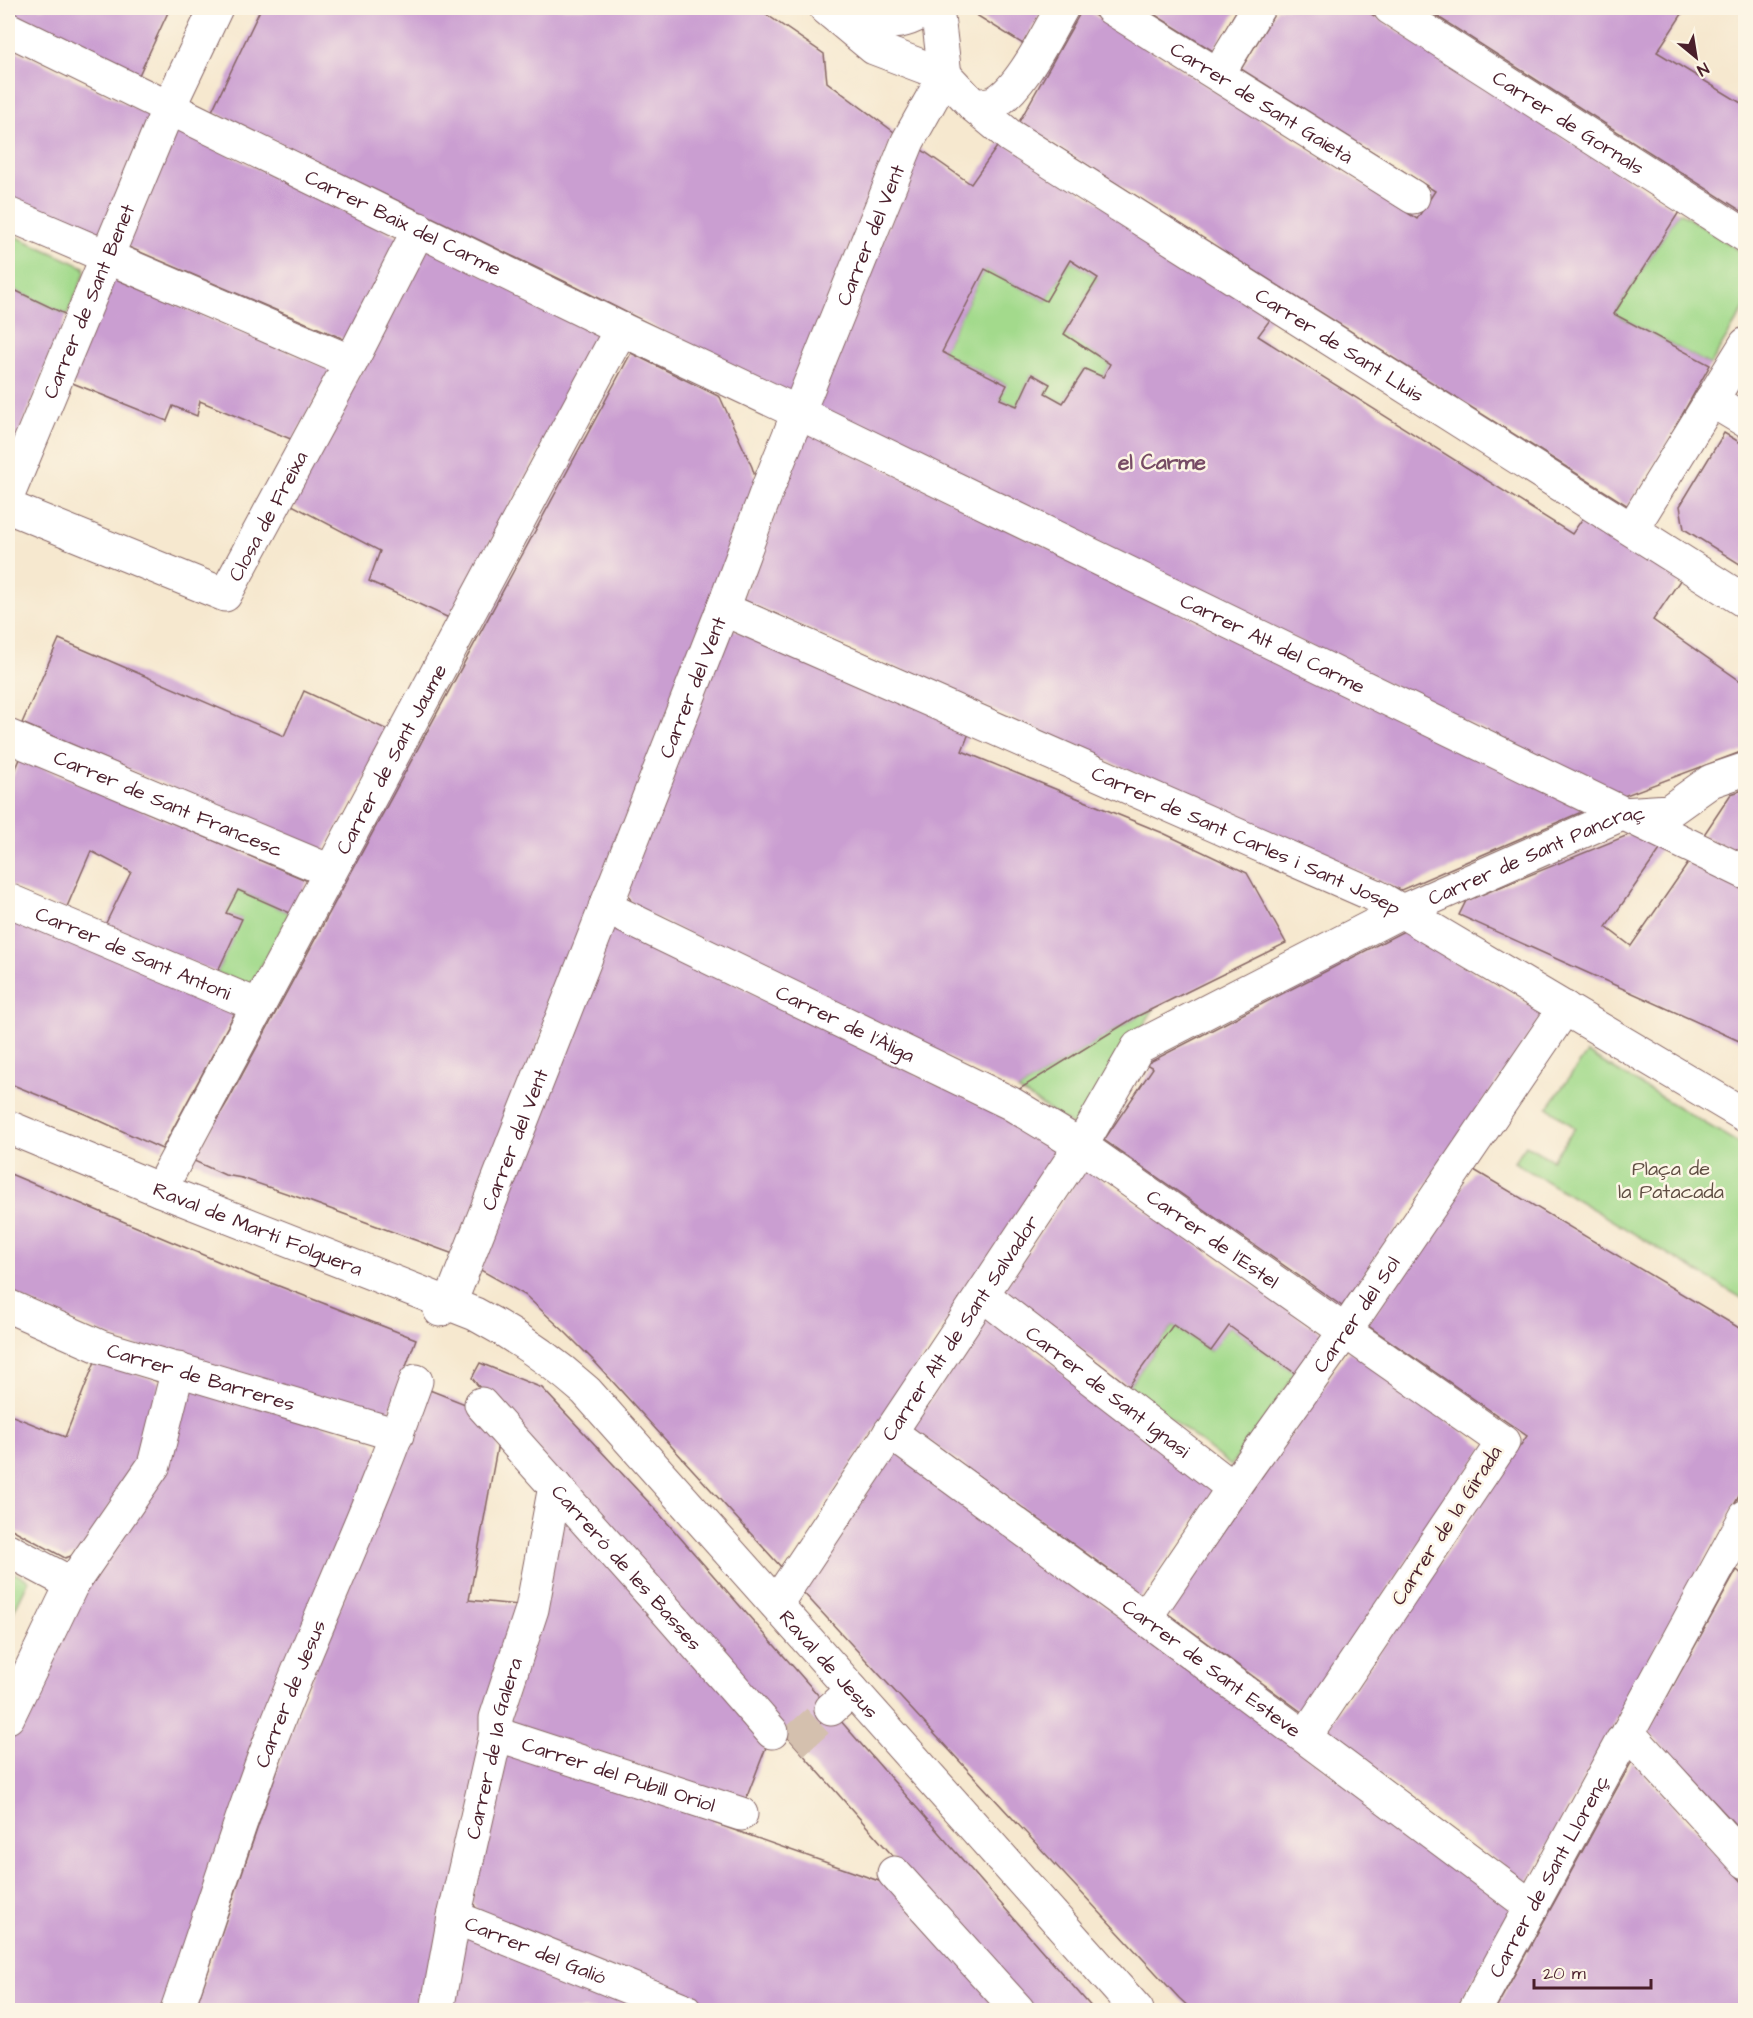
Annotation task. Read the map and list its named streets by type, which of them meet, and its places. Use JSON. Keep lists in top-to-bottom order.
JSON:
{
  "streets": {
    "street": [
      "Carrer de Sant Gaietà",
      "Carrer de Gornals",
      "Carrer Baix del Carme",
      "Carrer del Vent",
      "Carrer de Sant Benet",
      "Carrer de Sant Lluis",
      "Closa de Freixa",
      "Carrer Alt del Carme",
      "Carrer de Sant Jaume",
      "Carrer de Sant Francesc",
      "Carrer de Sant Carles i Sant Josep",
      "Carrer de Sant Pancraç",
      "Carrer de Sant Antoni",
      "Carrer de l'Àliga",
      "Raval de Martí Folguera",
      "Carrer de l'Estel",
      "Carrer del Sol",
      "Carrer Alt de Sant Salvador",
      "Carrer de Barreres",
      "Carrer de Sant Ignasi",
      "Carrer de la Girada",
      "Carreró de les Basses",
      "Raval de Jesus",
      "Carrer de Sant Esteve",
      "Carrer de Jesus",
      "Carrer de la Galera",
      "Carrer del Pubill Oriol",
      "Carrer de Sant Llorenç",
      "Carrer del Galió"
    ]
  },
  "crossings": [
    ["Carrer Baix del Carme", "Carrer del Vent"],
    ["Carrer Baix del Carme", "Carrer de Sant Benet"],
    ["Carrer Baix del Carme", "Closa de Freixa"],
    ["Carrer Baix del Carme", "Carrer Alt del Carme"],
    ["Carrer Baix del Carme", "Carrer de Sant Jaume"],
    ["Carrer del Vent", "Carrer de Sant Lluis"],
    ["Carrer del Vent", "Carrer Alt del Carme"],
    ["Carrer del Vent", "Carrer de Sant Carles i Sant Josep"],
    ["Carrer del Vent", "Carrer de l'Àliga"],
    ["Carrer del Vent", "Raval de Martí Folguera"],
    ["Carrer Alt del Carme", "Carrer de Sant Pancraç"],
    ["Carrer de Sant Jaume", "Carrer de Sant Francesc"],
    ["Carrer de Sant Jaume", "Carrer de Sant Antoni"],
    ["Carrer de Sant Jaume", "Raval de Martí Folguera"],
    ["Carrer de Sant Carles i Sant Josep", "Carrer de Sant Pancraç"],
    ["Carrer de Sant Carles i Sant Josep", "Carrer del Sol"],
    ["Carrer de Sant Pancraç", "Carrer Alt de Sant Salvador"],
    ["Carrer de l'Àliga", "Carrer de l'Estel"],
    ["Carrer de l'Àliga", "Carrer Alt de Sant Salvador"],
    ["Raval de Martí Folguera", "Raval de Jesus"],
    ["Carrer de l'Estel", "Carrer del Sol"],
    ["Carrer de l'Estel", "Carrer Alt de Sant Salvador"],
    ["Carrer de l'Estel", "Carrer de la Girada"],
    ["Carrer del Sol", "Carrer de Sant Ignasi"],
    ["Carrer del Sol", "Carrer de la Girada"],
    ["Carrer del Sol", "Carrer de Sant Esteve"],
    ["Carrer Alt de Sant Salvador", "Carrer de Sant Ignasi"],
    ["Carrer Alt de Sant Salvador", "Raval de Jesus"],
    ["Carrer Alt de Sant Salvador", "Carrer de Sant Esteve"],
    ["Carrer de Barreres", "Carrer de Jesus"],
    ["Carrer de la Girada", "Carrer de Sant Esteve"],
    ["Carreró de les Basses", "Carrer de la Galera"],
    ["Carrer de Sant Esteve", "Carrer de Sant Llorenç"],
    ["Carrer de la Galera", "Carrer del Pubill Oriol"],
    ["Carrer de la Galera", "Carrer del Galió"]
  ],
  "districts": ["el Carme"],
  "parks": ["Plaça de la Patacada"],
  "scale_bar": "20 m",
  "north": "bottom right"
}
